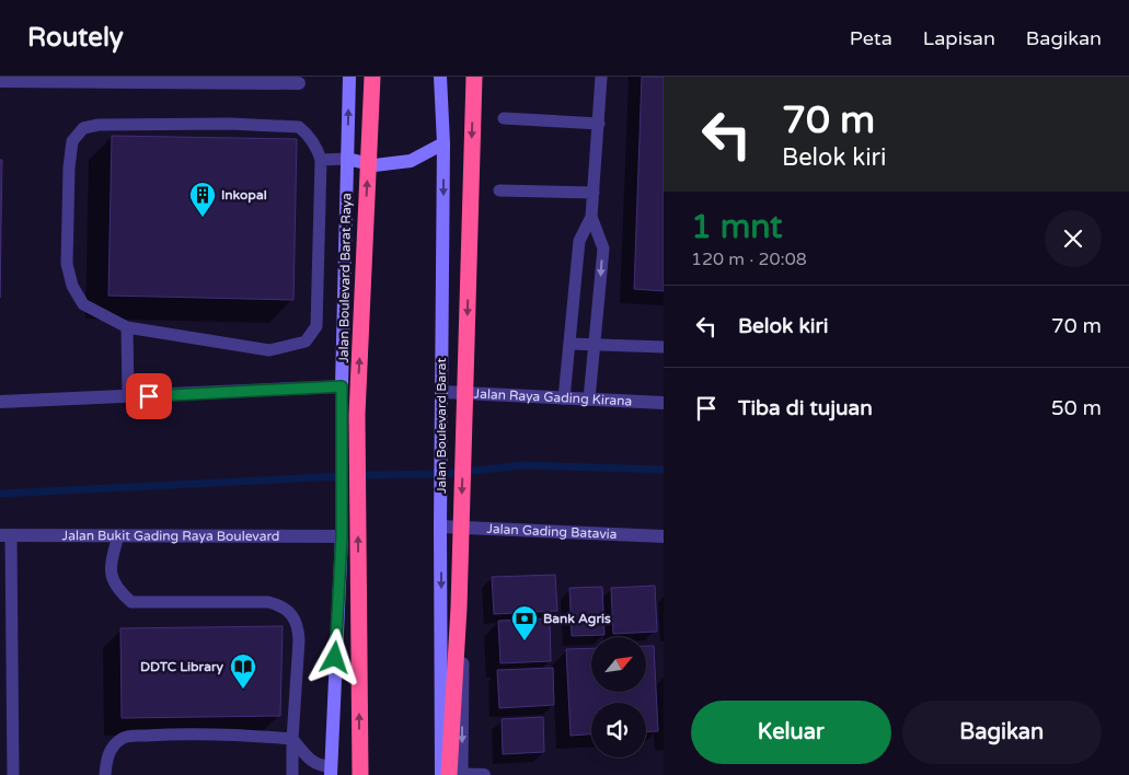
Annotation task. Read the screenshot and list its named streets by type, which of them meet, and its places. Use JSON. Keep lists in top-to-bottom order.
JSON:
{
  "streets": {
    "main road": ["Jalan Boulevard Barat Raya", "Jalan Boulevard Barat"],
    "street": ["Jalan Raya Gading Kirana", "Jalan Gading Batavia", "Jalan Bukit Gading Raya Boulevard"]
  },
  "crossings": [
    ["Jalan Boulevard Barat Raya", "Jalan Bukit Gading Raya Boulevard"],
    ["Jalan Raya Gading Kirana", "Jalan Boulevard Barat"],
    ["Jalan Boulevard Barat", "Jalan Gading Batavia"]
  ],
  "one_way": ["Jalan Boulevard Barat"],
  "places": {
    "building": ["Inkopal"],
    "bank": ["Bank Agris"],
    "library": ["DDTC Library"]
  },
  "north": "top right",
  "page": {
    "header": "Routely",
    "nav": ["Peta", "Lapisan", "Bagikan"],
    "turn": ["70 m", "Belok kiri"],
    "heading": ["1 mnt", "120 m · 20:08"],
    "list": [
      {
        "name": "Belok kiri",
        "value": "70 m"
      },
      {
        "name": "Tiba di tujuan",
        "value": "50 m"
      }
    ],
    "buttons": ["Keluar", "Bagikan"]
  }
}
